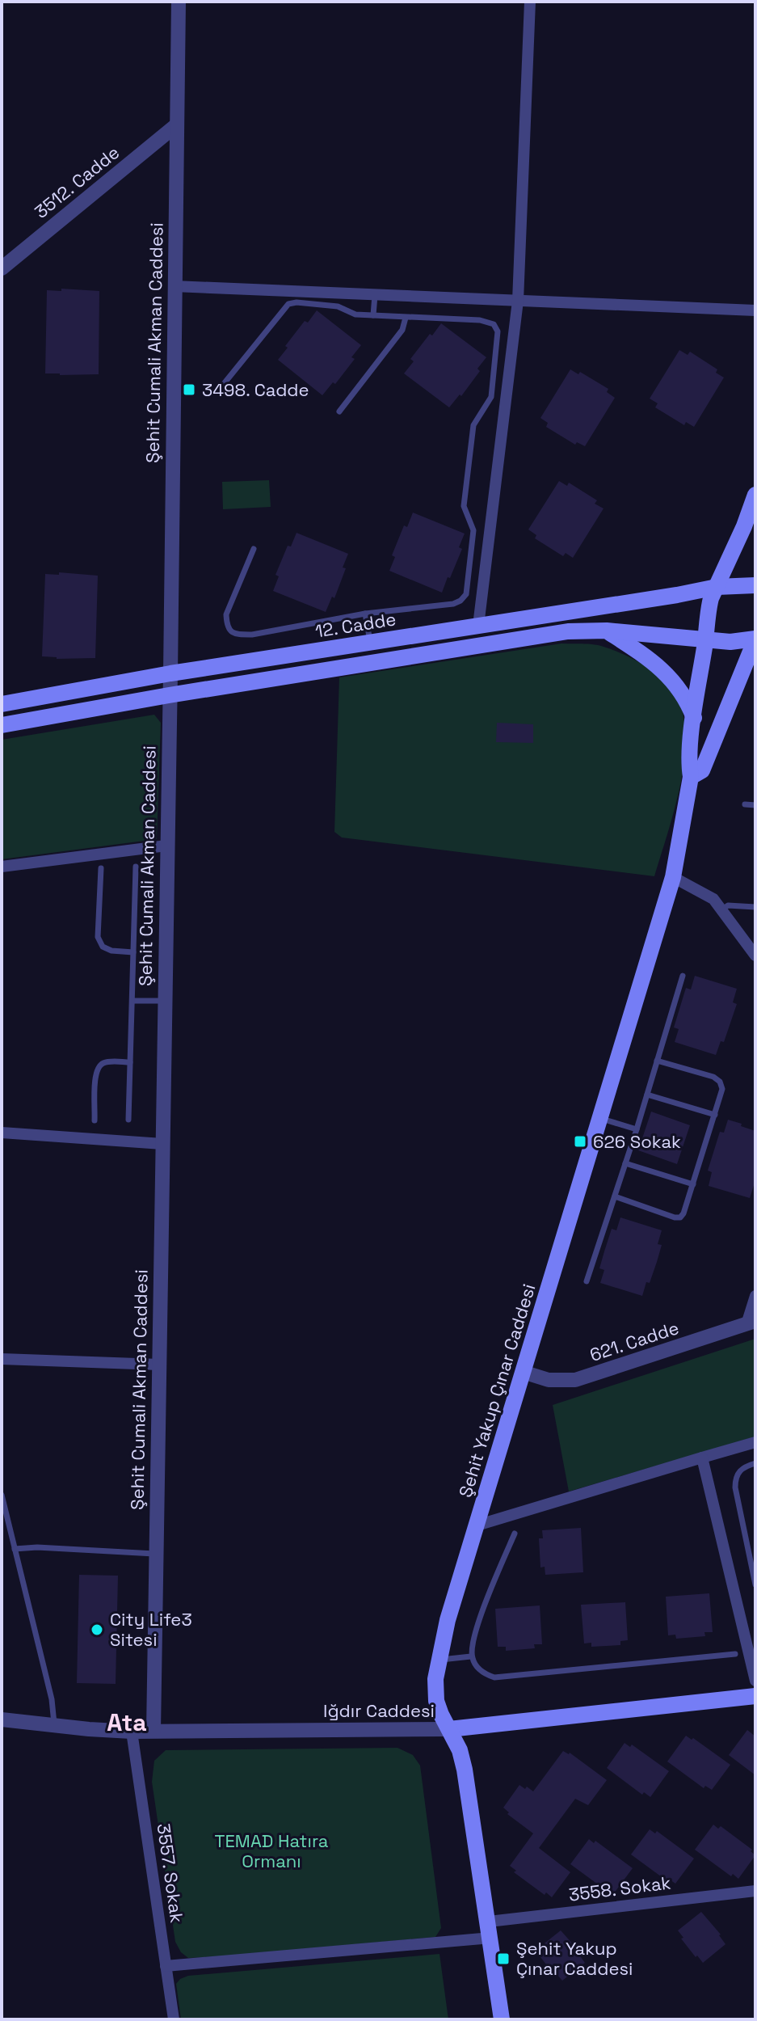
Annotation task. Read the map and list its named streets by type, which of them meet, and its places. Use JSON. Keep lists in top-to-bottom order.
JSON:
{
  "streets": {
    "main road": ["12. Cadde", "Şehit Yakup Çınar Caddesi", "Iğdır Caddesi"],
    "street": [
      "3512. Cadde",
      "Şehit Cumali Akman Caddesi",
      "621. Cadde",
      "3557. Sokak",
      "3558. Sokak"
    ]
  },
  "crossings": [
    ["3512. Cadde", "Şehit Cumali Akman Caddesi"],
    ["Şehit Cumali Akman Caddesi", "12. Cadde"],
    ["Şehit Cumali Akman Caddesi", "Iğdır Caddesi"],
    ["12. Cadde", "Şehit Yakup Çınar Caddesi"],
    ["621. Cadde", "Şehit Yakup Çınar Caddesi"],
    ["Şehit Yakup Çınar Caddesi", "Iğdır Caddesi"],
    ["Şehit Yakup Çınar Caddesi", "3558. Sokak"],
    ["Iğdır Caddesi", "3557. Sokak"]
  ],
  "districts": ["Ata"],
  "parks": ["TEMAD Hatıra Ormanı"],
  "places": {
    "transit": ["3498. Cadde", "626 Sokak", "Şehit Yakup Çınar Caddesi"],
    "other": ["City Life3 Sitesi"]
  }
}
